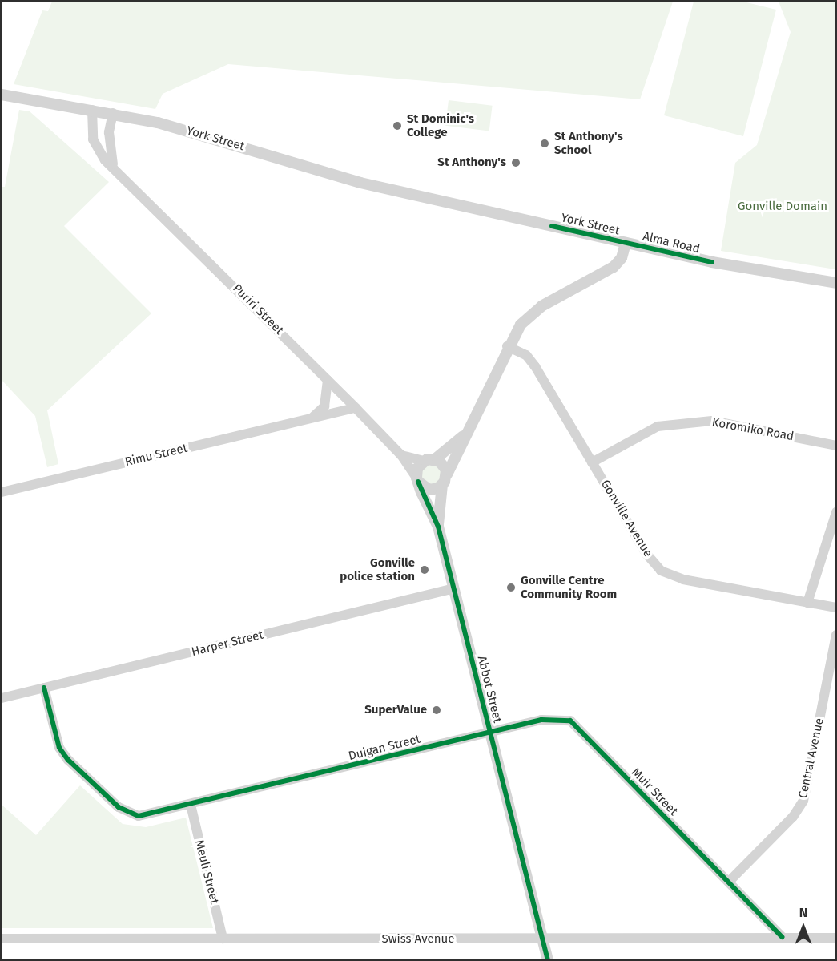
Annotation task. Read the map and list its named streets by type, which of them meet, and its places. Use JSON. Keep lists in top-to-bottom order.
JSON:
{
  "streets": {
    "street": [
      "York Street",
      "Alma Road",
      "Puriri Street",
      "Koromiko Road",
      "Rimu Street",
      "Gonville Avenue",
      "Harper Street",
      "Abbot Street",
      "Duigan Street",
      "Central Avenue",
      "Muir Street",
      "Meuli Street",
      "Swiss Avenue"
    ]
  },
  "crossings": [
    ["York Street", "Alma Road"],
    ["Alma Road", "Puriri Street"],
    ["Alma Road", "Gonville Avenue"],
    ["Alma Road", "Abbot Street"],
    ["Puriri Street", "Rimu Street"],
    ["Puriri Street", "Abbot Street"],
    ["Koromiko Road", "Gonville Avenue"],
    ["Harper Street", "Abbot Street"],
    ["Harper Street", "Duigan Street"],
    ["Abbot Street", "Duigan Street"],
    ["Abbot Street", "Muir Street"],
    ["Abbot Street", "Swiss Avenue"],
    ["Duigan Street", "Muir Street"],
    ["Duigan Street", "Meuli Street"],
    ["Central Avenue", "Muir Street"],
    ["Muir Street", "Swiss Avenue"],
    ["Meuli Street", "Swiss Avenue"]
  ],
  "parks": ["Gonville Domain"],
  "places": [
    "St Dominic's College",
    "St Anthony's School",
    "St Anthony's",
    "Gonville police station",
    "Gonville Centre Community Room",
    "SuperValue"
  ],
  "north": "top"
}
